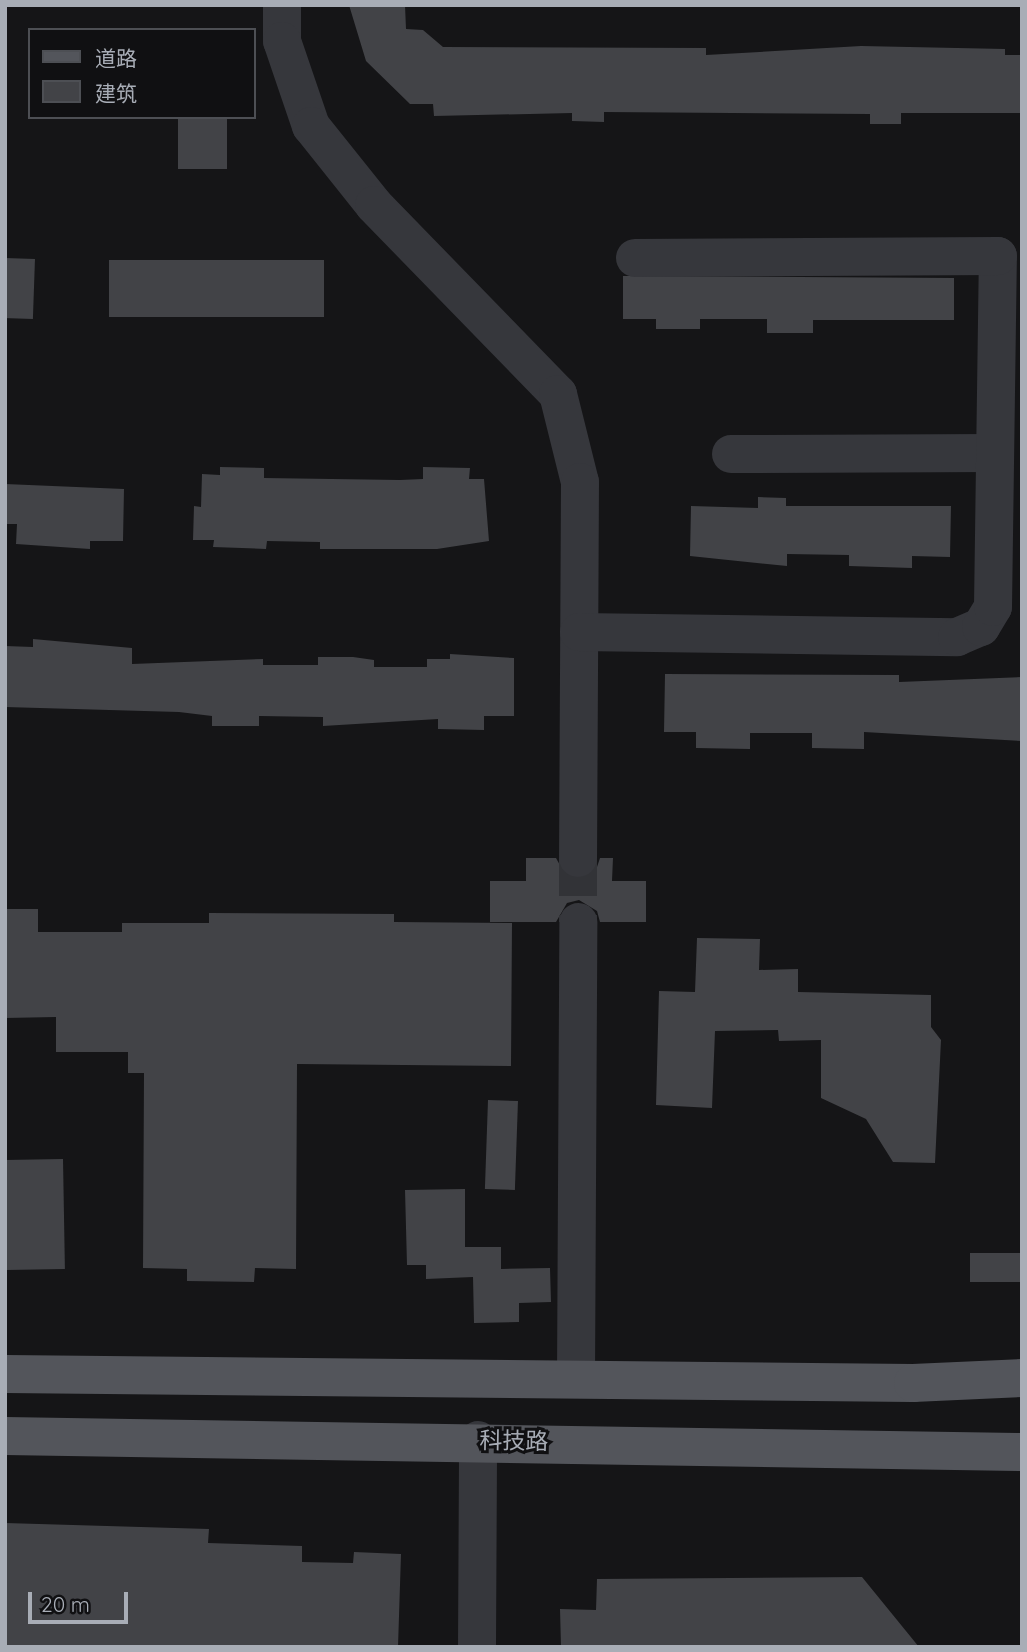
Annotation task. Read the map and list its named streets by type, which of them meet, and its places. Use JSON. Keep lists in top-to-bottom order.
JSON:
{
  "streets": {
    "main road": ["科技路"]
  },
  "legend": ["道路", "建筑"],
  "scale_bar": "20 m"
}
